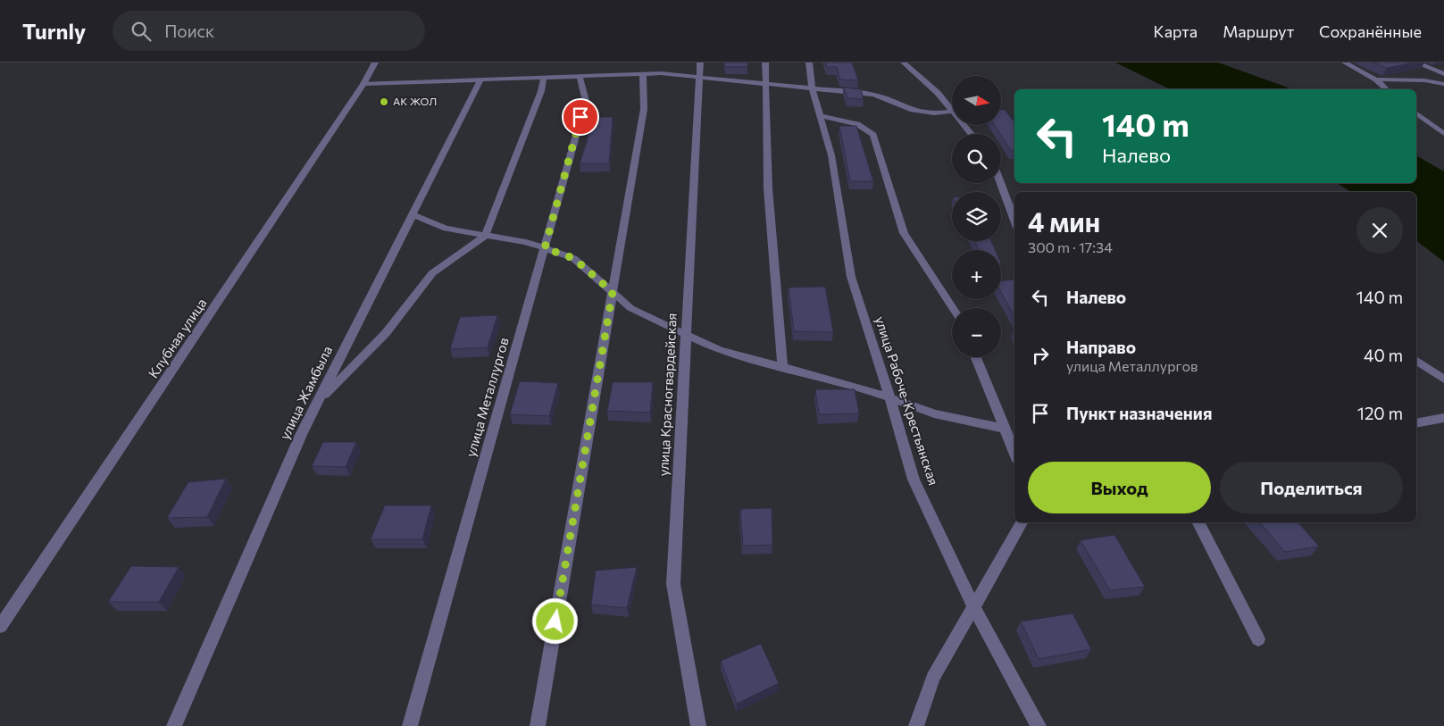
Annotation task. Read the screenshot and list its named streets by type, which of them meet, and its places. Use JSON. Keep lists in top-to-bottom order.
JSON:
{
  "streets": {
    "street": [
      "Клубная улица",
      "улица Жамбыла",
      "улица Красногвардейская",
      "улица Металлургов",
      "улица Рабоче-Крестьянская"
    ]
  },
  "places": ["АК ЖОЛ"],
  "north": "right",
  "page": {
    "header": "Turnly",
    "search": "Поиск",
    "nav": ["Карта", "Маршрут", "Сохранённые"],
    "map_buttons": ["+", "−"],
    "turn": ["140 m", "Налево"],
    "heading": ["4 мин", "300 m · 17:34"],
    "list": [
      {
        "name": "Налево",
        "value": "140 m"
      },
      {
        "name": "Направо",
        "note": "улица Металлургов",
        "value": "40 m"
      },
      {
        "name": "Пункт назначения",
        "value": "120 m"
      }
    ],
    "buttons": ["Выход", "Поделиться"]
  }
}
